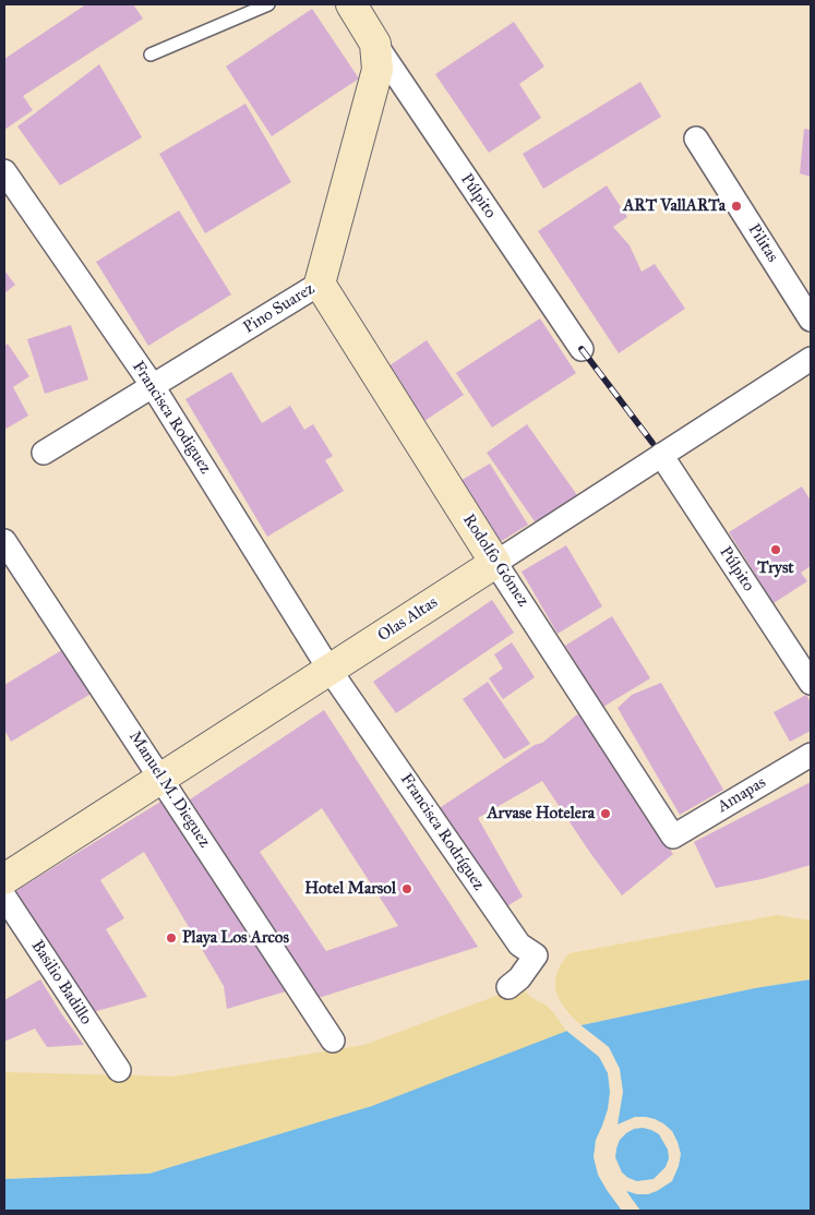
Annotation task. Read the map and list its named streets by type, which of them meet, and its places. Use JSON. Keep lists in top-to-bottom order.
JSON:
{
  "streets": {
    "street": [
      "Púlpito",
      "Pilitas",
      "Pino Suarez",
      "Francisca Rodiguez",
      "Rodolfo Gómez",
      "Olas Altas",
      "Manuel M. Dieguez",
      "Amapas",
      "Francisca Rodríguez",
      "Basilio Badillo"
    ]
  },
  "crossings": [
    ["Púlpito", "Pino Suarez"],
    ["Púlpito", "Olas Altas"],
    ["Pino Suarez", "Francisca Rodiguez"],
    ["Pino Suarez", "Rodolfo Gómez"],
    ["Francisca Rodiguez", "Olas Altas"],
    ["Francisca Rodiguez", "Francisca Rodríguez"],
    ["Rodolfo Gómez", "Olas Altas"],
    ["Rodolfo Gómez", "Amapas"],
    ["Olas Altas", "Manuel M. Dieguez"],
    ["Olas Altas", "Francisca Rodríguez"]
  ],
  "places": [
    "ART VallARTa",
    "Tryst",
    "Arvase Hotelera",
    "Hotel Marsol",
    "Playa Los Arcos"
  ]
}
